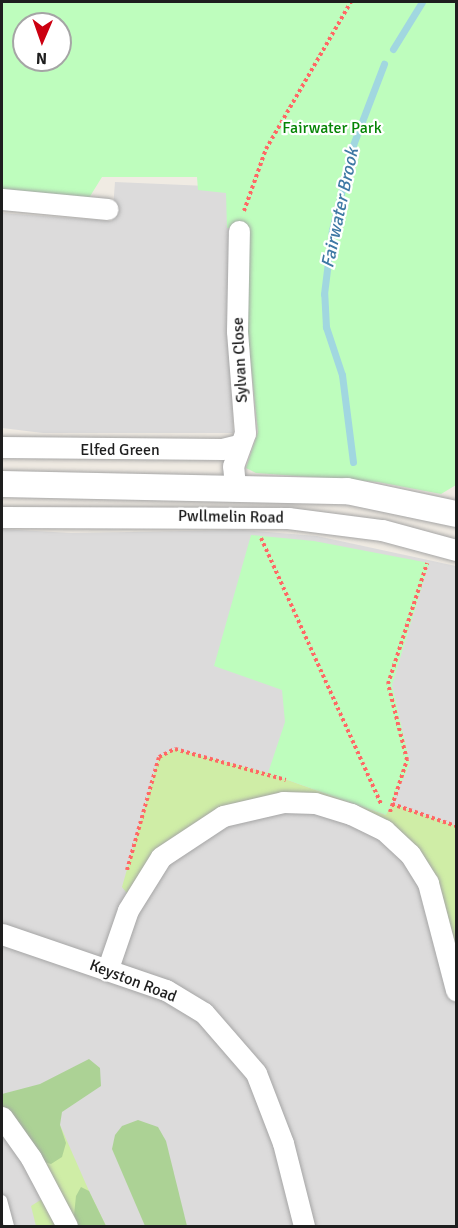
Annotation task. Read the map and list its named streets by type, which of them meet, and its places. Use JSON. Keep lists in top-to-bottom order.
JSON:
{
  "streets": {
    "street": [
      "Sylvan Close",
      "Elfed Green",
      "Pwllmelin Road",
      "Keyston Road"
    ]
  },
  "crossings": [
    ["Sylvan Close", "Elfed Green"],
    ["Sylvan Close", "Pwllmelin Road"]
  ],
  "water": ["Fairwater Brook"],
  "parks": ["Fairwater Park"],
  "north": "bottom"
}
